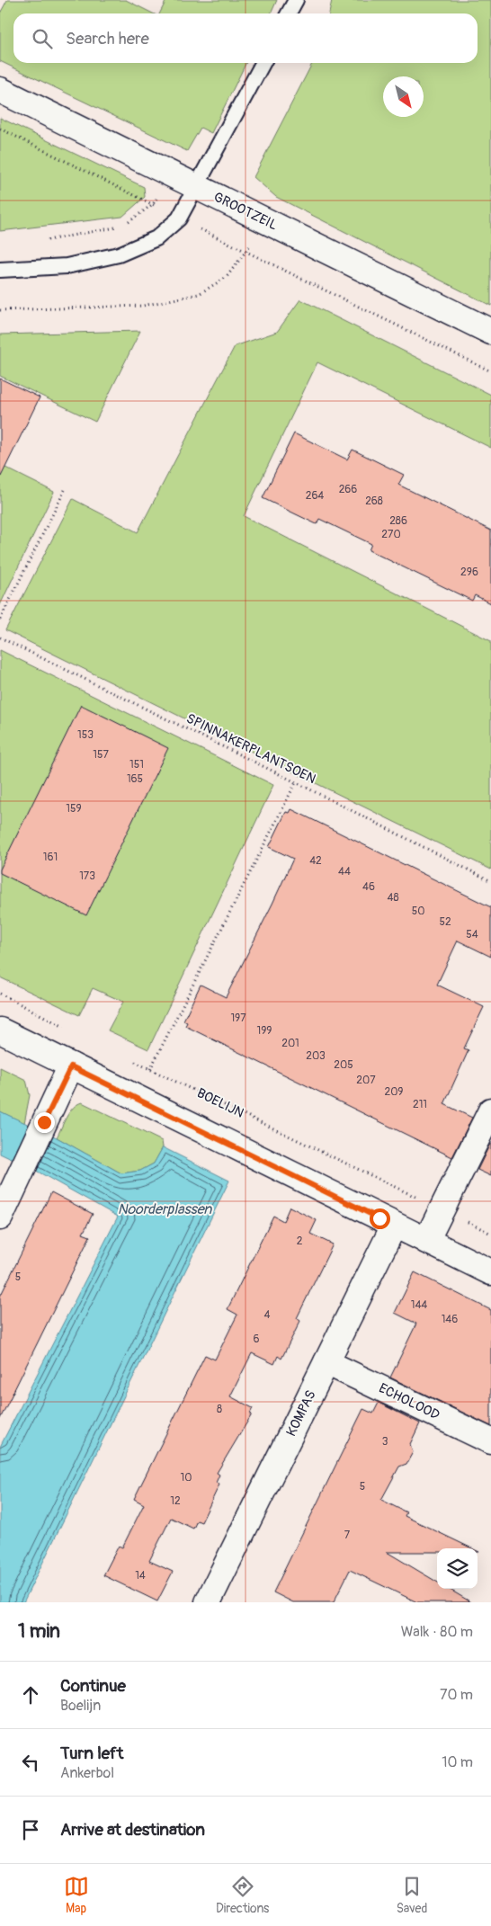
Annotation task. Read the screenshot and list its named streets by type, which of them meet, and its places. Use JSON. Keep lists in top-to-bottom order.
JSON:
{
  "streets": {
    "street": ["GROOTZEIL", "ECHOLOOD", "KOMPAS"],
    "path": ["SPINNAKERPLANTSOEN", "BOELIJN"]
  },
  "crossings": [
    ["ECHOLOOD", "KOMPAS"]
  ],
  "water": ["Noorderplassen"],
  "house_numbers": [
    "266",
    "264",
    "268",
    "286",
    "270",
    "296",
    "153",
    "157",
    "151",
    "165",
    "159",
    "161",
    "42",
    "44",
    "173",
    "46",
    "48",
    "50",
    "52",
    "54",
    "197",
    "199",
    "201",
    "203",
    "205",
    "207",
    "209",
    "211",
    "2",
    "5",
    "144",
    "4",
    "146",
    "6",
    "8",
    "3",
    "10",
    "5",
    "12",
    "7",
    "14"
  ],
  "north": "bottom right",
  "page": {
    "search": "Search here",
    "heading": ["1 min", "Walk · 80 m"],
    "list": [
      ["Continue", "Boelijn", "70 m"],
      ["Turn left", "Ankerbol", "10 m"],
      "Arrive at destination"
    ],
    "nav": ["Map", "Directions", "Saved"]
  }
}
